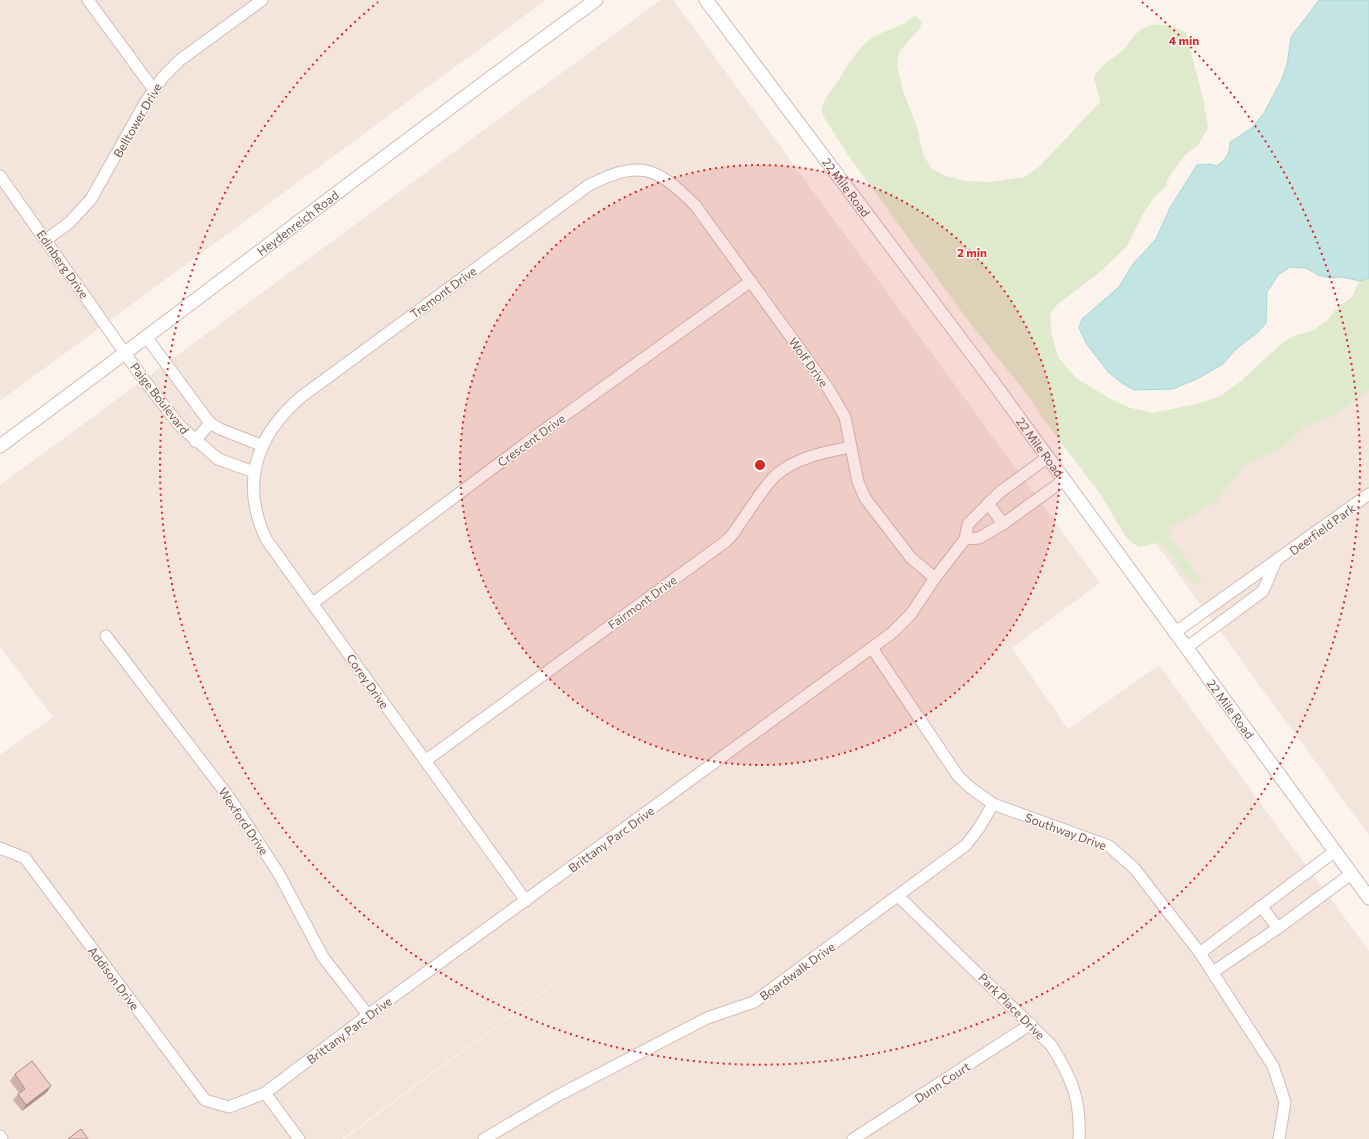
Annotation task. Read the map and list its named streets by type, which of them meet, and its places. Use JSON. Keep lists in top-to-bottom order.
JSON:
{
  "streets": {
    "street": [
      "Belltower Drive",
      "22 Mile Road",
      "Heydenreich Road",
      "Edinberg Drive",
      "Tremont Drive",
      "Wolf Drive",
      "Paige Boulevard",
      "Crescent Drive",
      "Deerfield Park",
      "Fairmont Drive",
      "Corey Drive",
      "Wexford Drive",
      "Southway Drive",
      "Brittany Parc Drive",
      "Boardwalk Drive",
      "Addison Drive",
      "Park Place Drive",
      "Dunn Court"
    ]
  },
  "crossings": [
    ["Belltower Drive", "Edinberg Drive"],
    ["22 Mile Road", "Deerfield Park"],
    ["22 Mile Road", "Brittany Parc Drive"],
    ["Heydenreich Road", "Edinberg Drive"],
    ["Heydenreich Road", "Paige Boulevard"],
    ["Edinberg Drive", "Paige Boulevard"],
    ["Tremont Drive", "Wolf Drive"],
    ["Tremont Drive", "Paige Boulevard"],
    ["Tremont Drive", "Corey Drive"],
    ["Wolf Drive", "Crescent Drive"],
    ["Wolf Drive", "Fairmont Drive"],
    ["Wolf Drive", "Brittany Parc Drive"],
    ["Paige Boulevard", "Corey Drive"],
    ["Crescent Drive", "Corey Drive"],
    ["Fairmont Drive", "Corey Drive"],
    ["Corey Drive", "Brittany Parc Drive"],
    ["Wexford Drive", "Brittany Parc Drive"],
    ["Southway Drive", "Brittany Parc Drive"],
    ["Southway Drive", "Boardwalk Drive"],
    ["Brittany Parc Drive", "Addison Drive"],
    ["Boardwalk Drive", "Park Place Drive"],
    ["Park Place Drive", "Dunn Court"]
  ],
  "rings": ["4 min", "2 min"]
}
